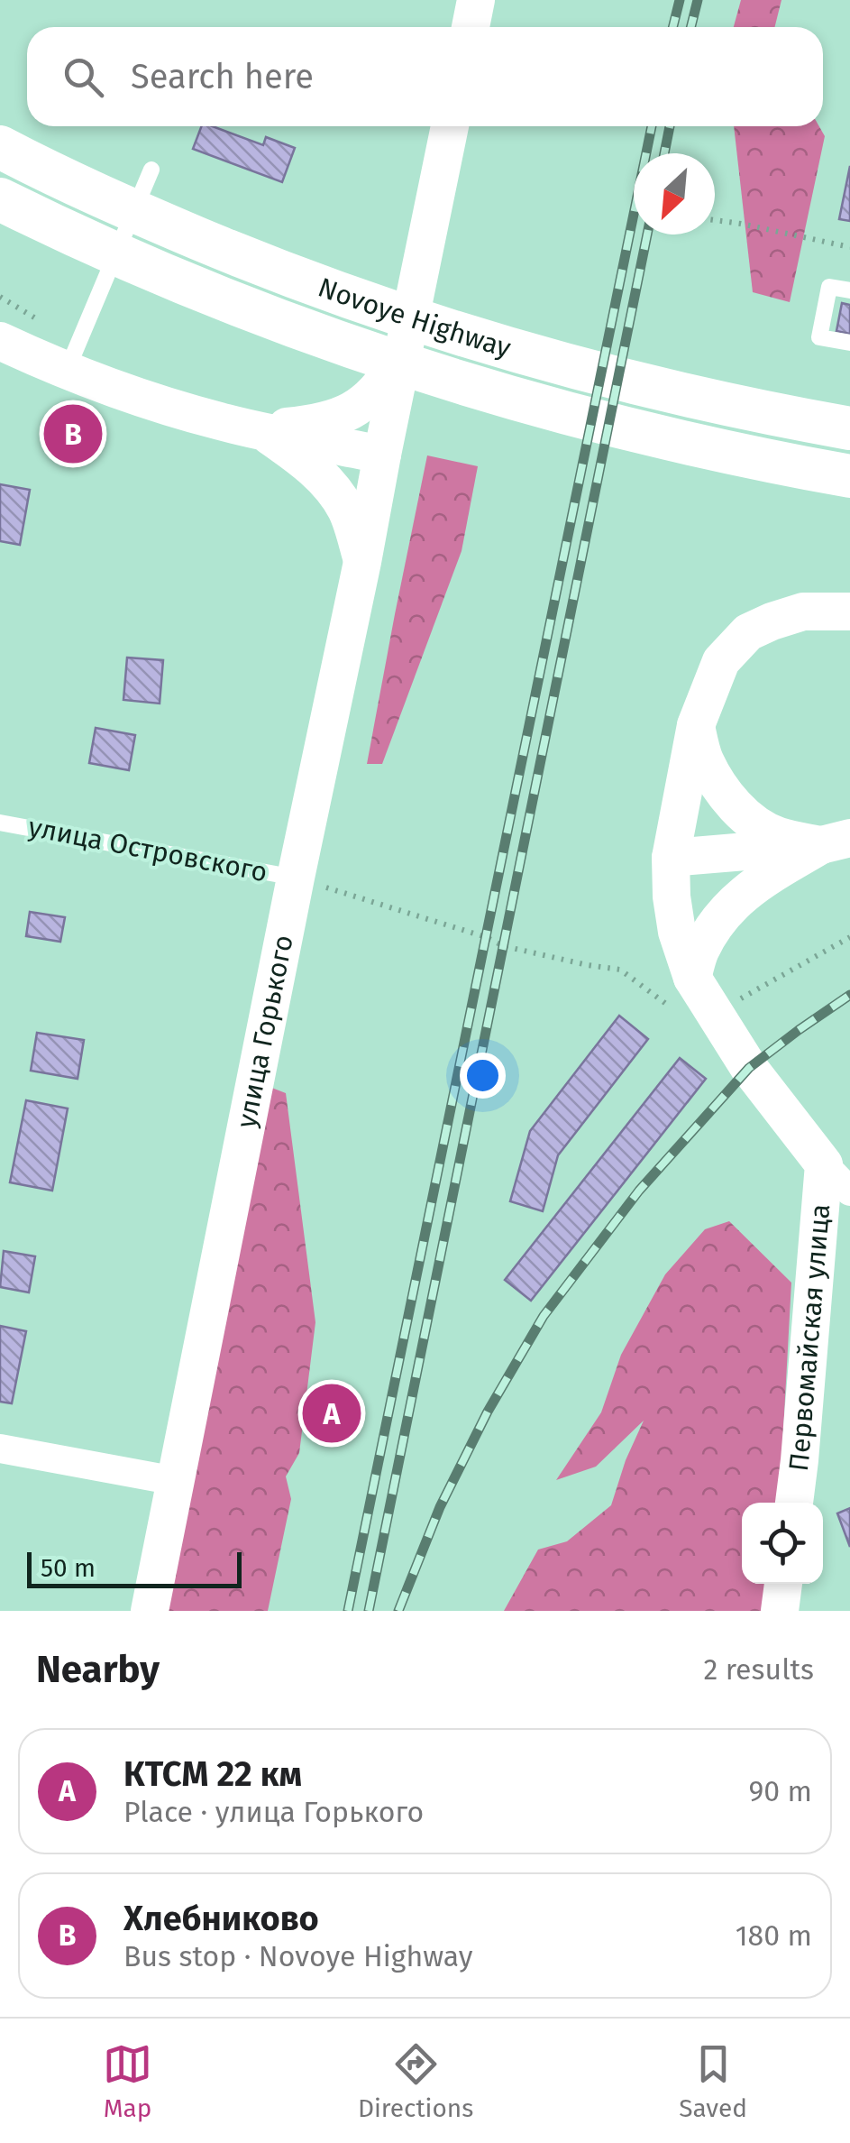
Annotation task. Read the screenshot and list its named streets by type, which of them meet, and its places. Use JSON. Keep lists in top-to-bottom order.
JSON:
{
  "streets": {
    "main road": ["Novoye Highway"],
    "street": ["улица Горького", "Первомайская улица"],
    "lane": ["улица Островского"]
  },
  "crossings": [
    ["улица Островского", "улица Горького"]
  ],
  "scale_bar": "50 m",
  "north": "bottom left",
  "page": {
    "search": "Search here",
    "pins": ["B", "A"],
    "scale": "50 m",
    "heading": ["Nearby", "2 results"],
    "list": [
      {
        "mark": "A",
        "name": "КТСМ 22 км",
        "note": "Place · улица Горького",
        "value": "90 m"
      },
      {
        "mark": "B",
        "name": "Хлебниково",
        "note": "Bus stop · Novoye Highway",
        "value": "180 m"
      }
    ],
    "nav": ["Map", "Directions", "Saved"]
  }
}
